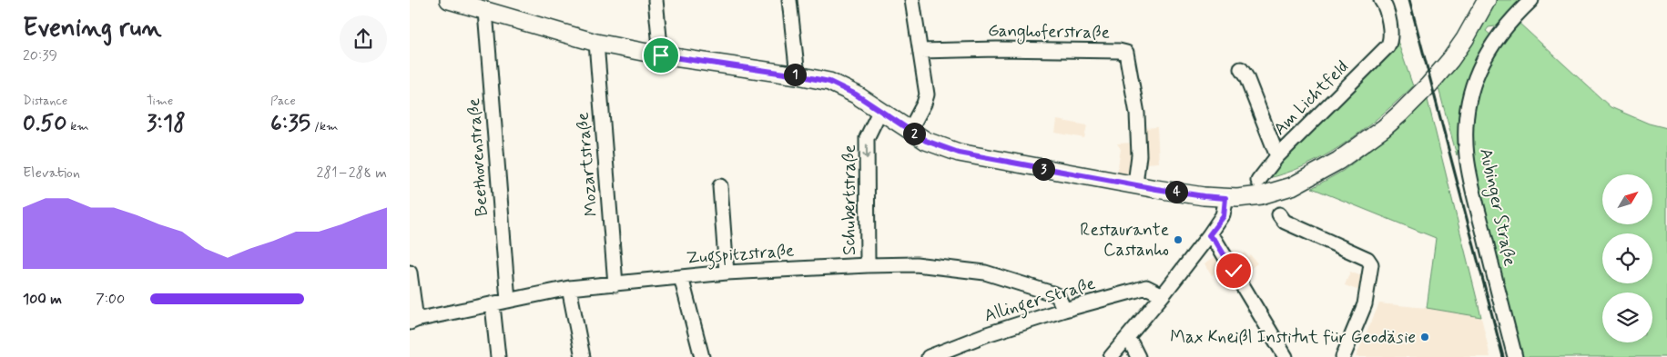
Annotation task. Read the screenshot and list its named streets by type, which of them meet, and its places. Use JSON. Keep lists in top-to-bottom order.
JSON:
{
  "streets": {
    "street": [
      "Ganghoferstraße",
      "Am Lichtfeld",
      "Beethovenstraße",
      "Mozartstraße",
      "Schubertstraße",
      "Aubinger Straße",
      "Zugspitzstraße",
      "Allinger Straße"
    ]
  },
  "crossings": [
    ["Beethovenstraße", "Zugspitzstraße"],
    ["Mozartstraße", "Zugspitzstraße"],
    ["Schubertstraße", "Zugspitzstraße"],
    ["Zugspitzstraße", "Allinger Straße"]
  ],
  "one_way": ["Schubertstraße"],
  "places": ["Restaurante Castanho", "Max Kneißl Institut für Geodäsie"],
  "north": "top right",
  "page": {
    "heading": ["Evening run", "20:39"],
    "pins": [
      "1",
      "2",
      "3",
      "4"
    ],
    "stats": [
      ["Distance", "0.50 km"],
      ["Time", "3:18"],
      ["Pace", "6:35 /km"]
    ],
    "chart": ["Elevation", "281–288 m"],
    "list": [
      {
        "name": "100 m",
        "note": "7:00"
      }
    ]
  }
}
